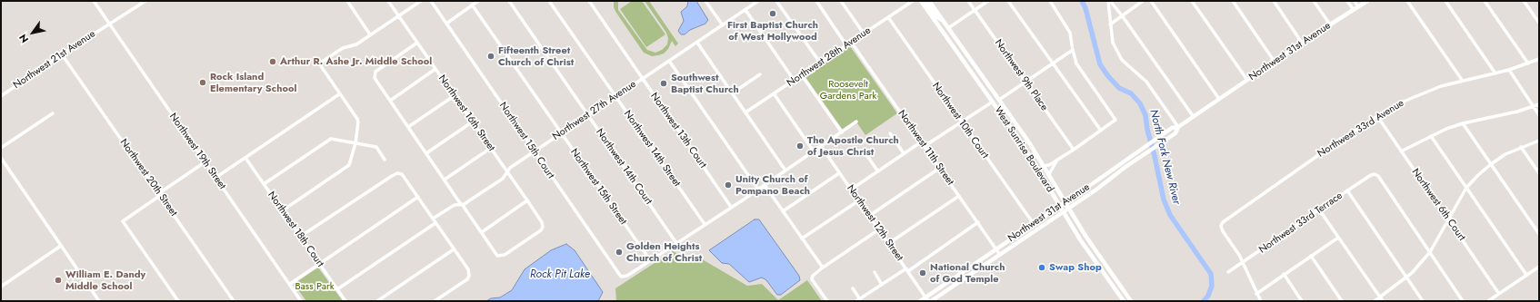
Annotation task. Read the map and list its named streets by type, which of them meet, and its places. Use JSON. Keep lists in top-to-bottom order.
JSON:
{
  "streets": {
    "main road": ["Northwest 31st Avenue", "West Sunrise Boulevard"],
    "street": [
      "Northwest 28th Avenue",
      "Northwest 21st Avenue",
      "Northwest 9th Place",
      "Northwest 27th Avenue",
      "Northwest 16th Street",
      "Northwest 10th Court",
      "Northwest 33rd Avenue",
      "Northwest 13th Court",
      "Northwest 15th Court",
      "Northwest 11th Street",
      "Northwest 14th Street",
      "Northwest 19th Street",
      "Northwest 14th Court",
      "Northwest 20th Street",
      "Northwest 15th Street",
      "Northwest 6th Court",
      "Northwest 12th Street",
      "Northwest 33rd Terrace",
      "Northwest 18th Court"
    ]
  },
  "crossings": [
    ["Northwest 31st Avenue", "Northwest 10th Court"],
    ["Northwest 31st Avenue", "Northwest 11th Street"],
    ["Northwest 31st Avenue", "West Sunrise Boulevard"],
    ["Northwest 31st Avenue", "Northwest 12th Street"],
    ["Northwest 28th Avenue", "Northwest 10th Court"],
    ["Northwest 28th Avenue", "Northwest 11th Street"],
    ["Northwest 21st Avenue", "Northwest 19th Street"],
    ["Northwest 21st Avenue", "Northwest 20th Street"],
    ["Northwest 27th Avenue", "Northwest 16th Street"],
    ["Northwest 27th Avenue", "Northwest 13th Court"],
    ["Northwest 27th Avenue", "Northwest 15th Court"],
    ["Northwest 27th Avenue", "Northwest 14th Street"],
    ["Northwest 27th Avenue", "Northwest 14th Court"],
    ["Northwest 27th Avenue", "Northwest 15th Street"],
    ["Northwest 33rd Avenue", "Northwest 6th Court"],
    ["Northwest 33rd Avenue", "Northwest 33rd Terrace"],
    ["Northwest 15th Court", "Northwest 15th Street"]
  ],
  "water": ["North Fork New River", "Rock Pit Lake"],
  "parks": ["Roosevelt Gardens Park", "Bass Park"],
  "places": [
    "First Baptist Church of West Hollywood",
    "Fifteenth Street Church of Christ",
    "Arthur R. Ashe Jr. Middle School",
    "Rock Island Elementary School",
    "Southwest Baptist Church",
    "The Apostle Church of Jesus Christ",
    "Unity Church of Pompano Beach",
    "Golden Heights Church of Christ",
    "Swap Shop",
    "National Church of God Temple",
    "William E. Dandy Middle School"
  ],
  "north": "bottom left"
}
